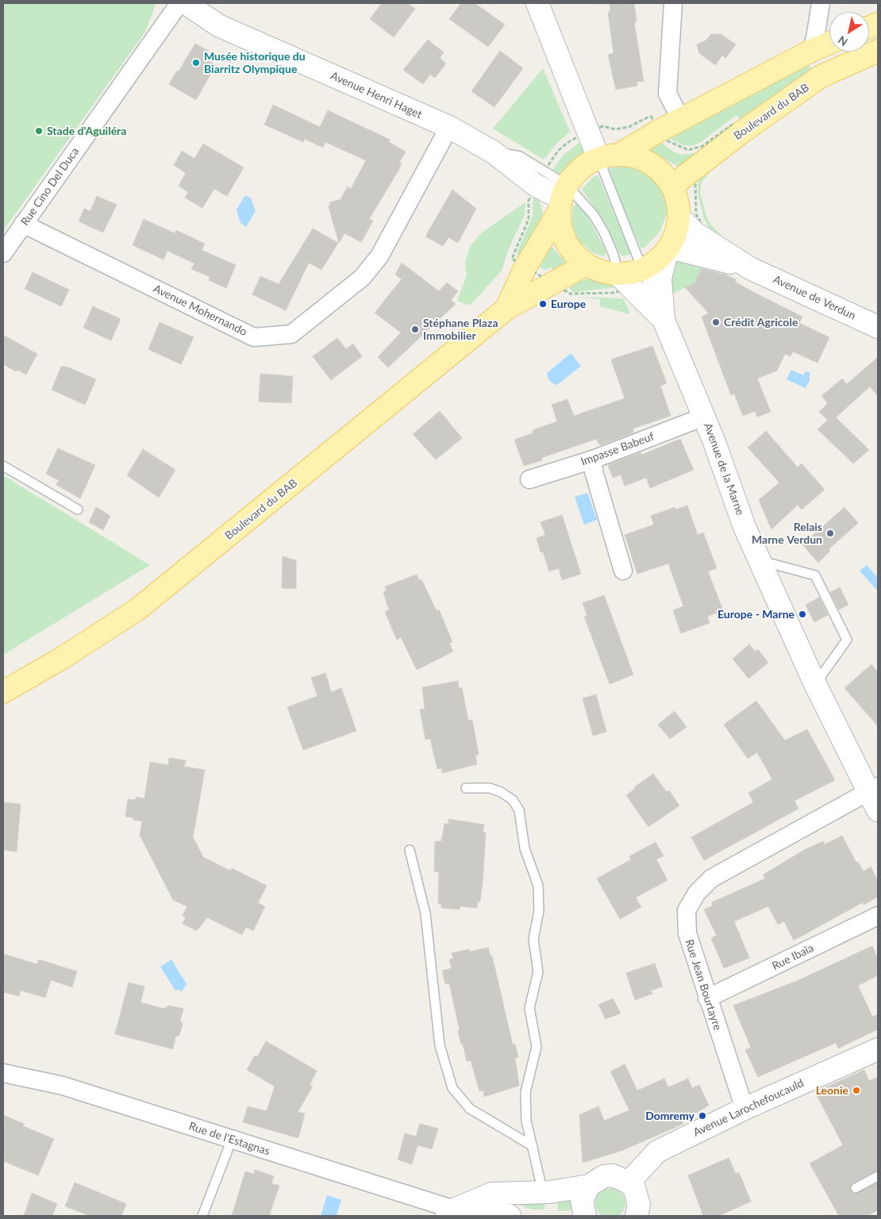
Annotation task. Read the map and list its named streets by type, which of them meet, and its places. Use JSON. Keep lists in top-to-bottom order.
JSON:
{
  "streets": {
    "main road": [
      "Avenue Henri Haget",
      "Boulevard du BAB",
      "Avenue de Verdun",
      "Avenue de la Marne",
      "Avenue Larochefoucauld"
    ],
    "street": [
      "Rue Cino Del Duca",
      "Avenue Mohernando",
      "Impasse Babeuf",
      "Rue Ibaïa",
      "Rue Jean Bourtayre",
      "Rue de l'Estagnas"
    ]
  },
  "crossings": [
    ["Avenue Henri Haget", "Boulevard du BAB"],
    ["Avenue Henri Haget", "Avenue Mohernando"],
    ["Rue Cino Del Duca", "Avenue Mohernando"],
    ["Avenue de Verdun", "Avenue de la Marne"],
    ["Impasse Babeuf", "Avenue de la Marne"],
    ["Avenue de la Marne", "Rue Jean Bourtayre"],
    ["Rue Ibaïa", "Rue Jean Bourtayre"],
    ["Rue Jean Bourtayre", "Avenue Larochefoucauld"]
  ],
  "places": [
    "Musée historique du Biarritz Olympique",
    "Stade d'Aguiléra",
    "Europe",
    "Crédit Agricole",
    "Stéphane Plaza Immobilier",
    "Relais Marne Verdun",
    "Europe - Marne",
    "Leonie",
    "Domremy"
  ],
  "north": "bottom left"
}
